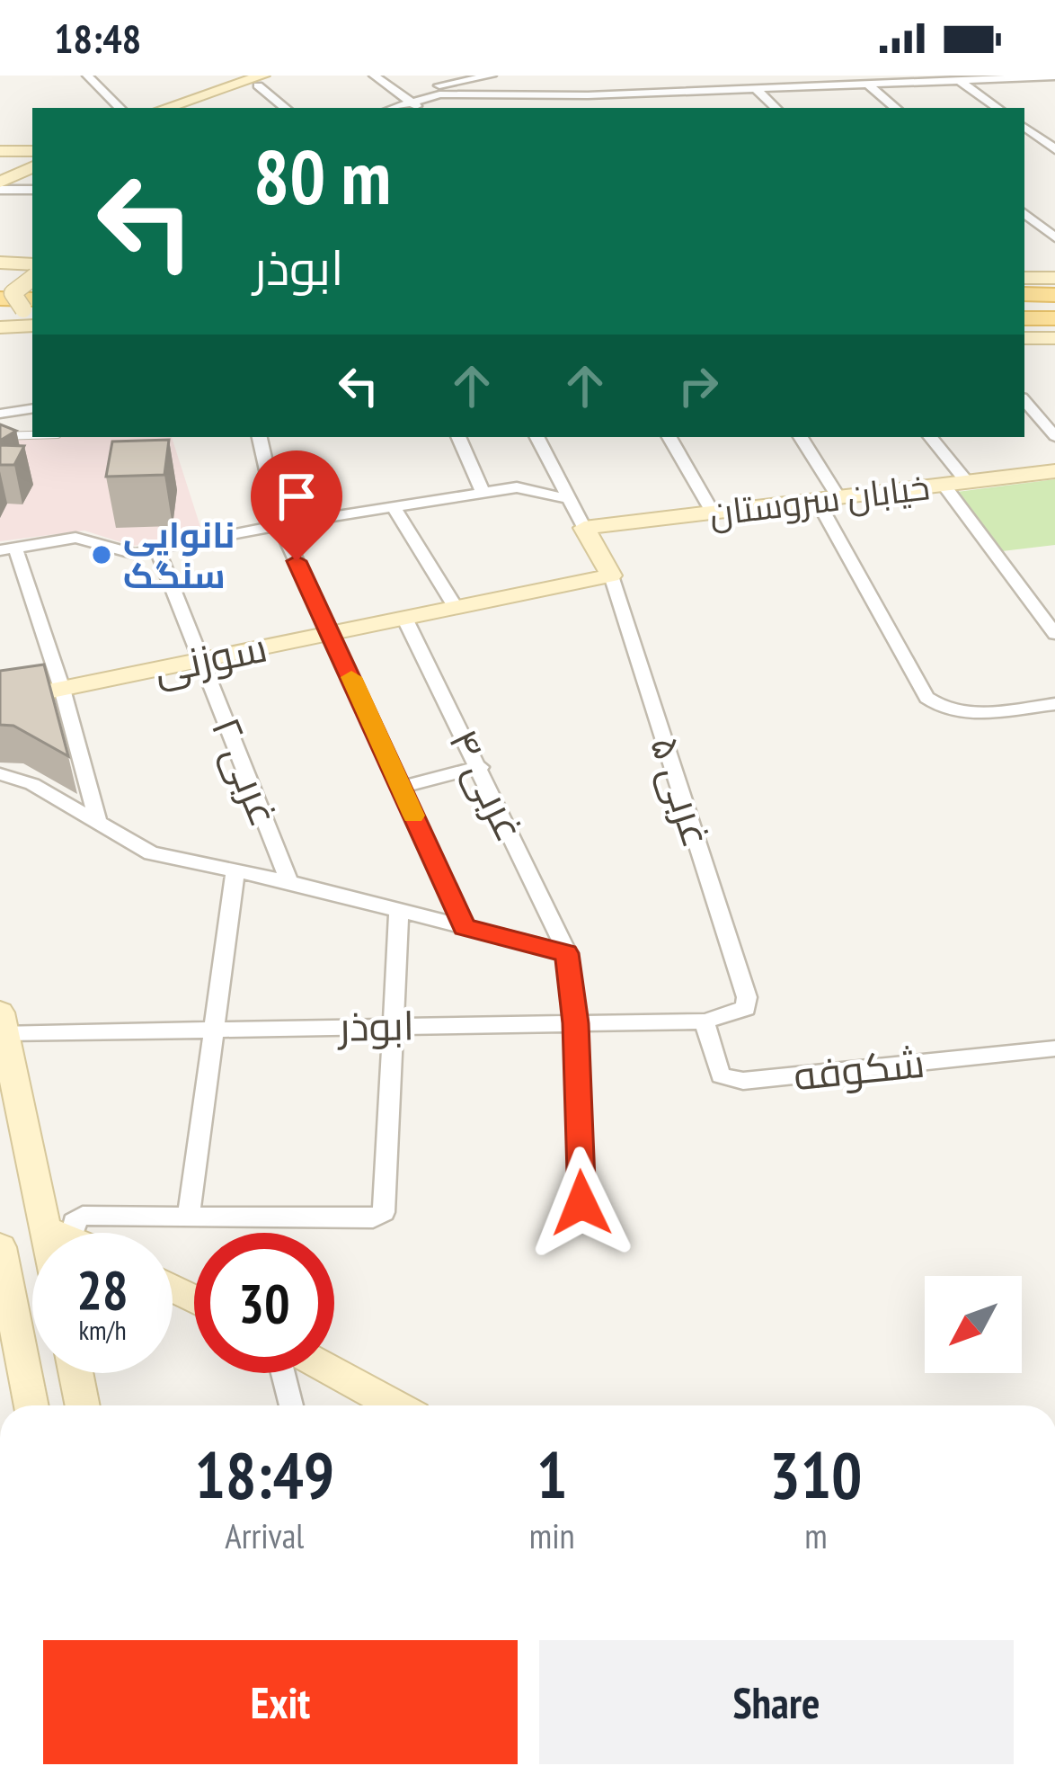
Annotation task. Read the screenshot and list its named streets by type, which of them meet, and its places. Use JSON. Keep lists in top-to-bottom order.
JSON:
{
  "streets": {
    "street": [
      "خیابان سروستان",
      "سوزنی",
      "غربی ۲",
      "غربی ۴",
      "غربی ۵",
      "ابوذر",
      "شکوفه"
    ]
  },
  "crossings": [
    ["سوزنی", "غربی ۲"],
    ["سوزنی", "غربی ۴"],
    ["سوزنی", "غربی ۵"],
    ["غربی ۴", "ابوذر"],
    ["غربی ۵", "ابوذر"],
    ["ابوذر", "شکوفه"]
  ],
  "places": ["نانوایی سنگک"],
  "north": "bottom left",
  "page": {
    "status": "18:48",
    "turn": ["80 m", "ابوذر"],
    "speed": "28 km/h",
    "limit": "30",
    "eta": [
      "18:49",
      "Arrival",
      "1",
      "min",
      "310",
      "m"
    ],
    "buttons": ["Exit", "Share"]
  }
}
